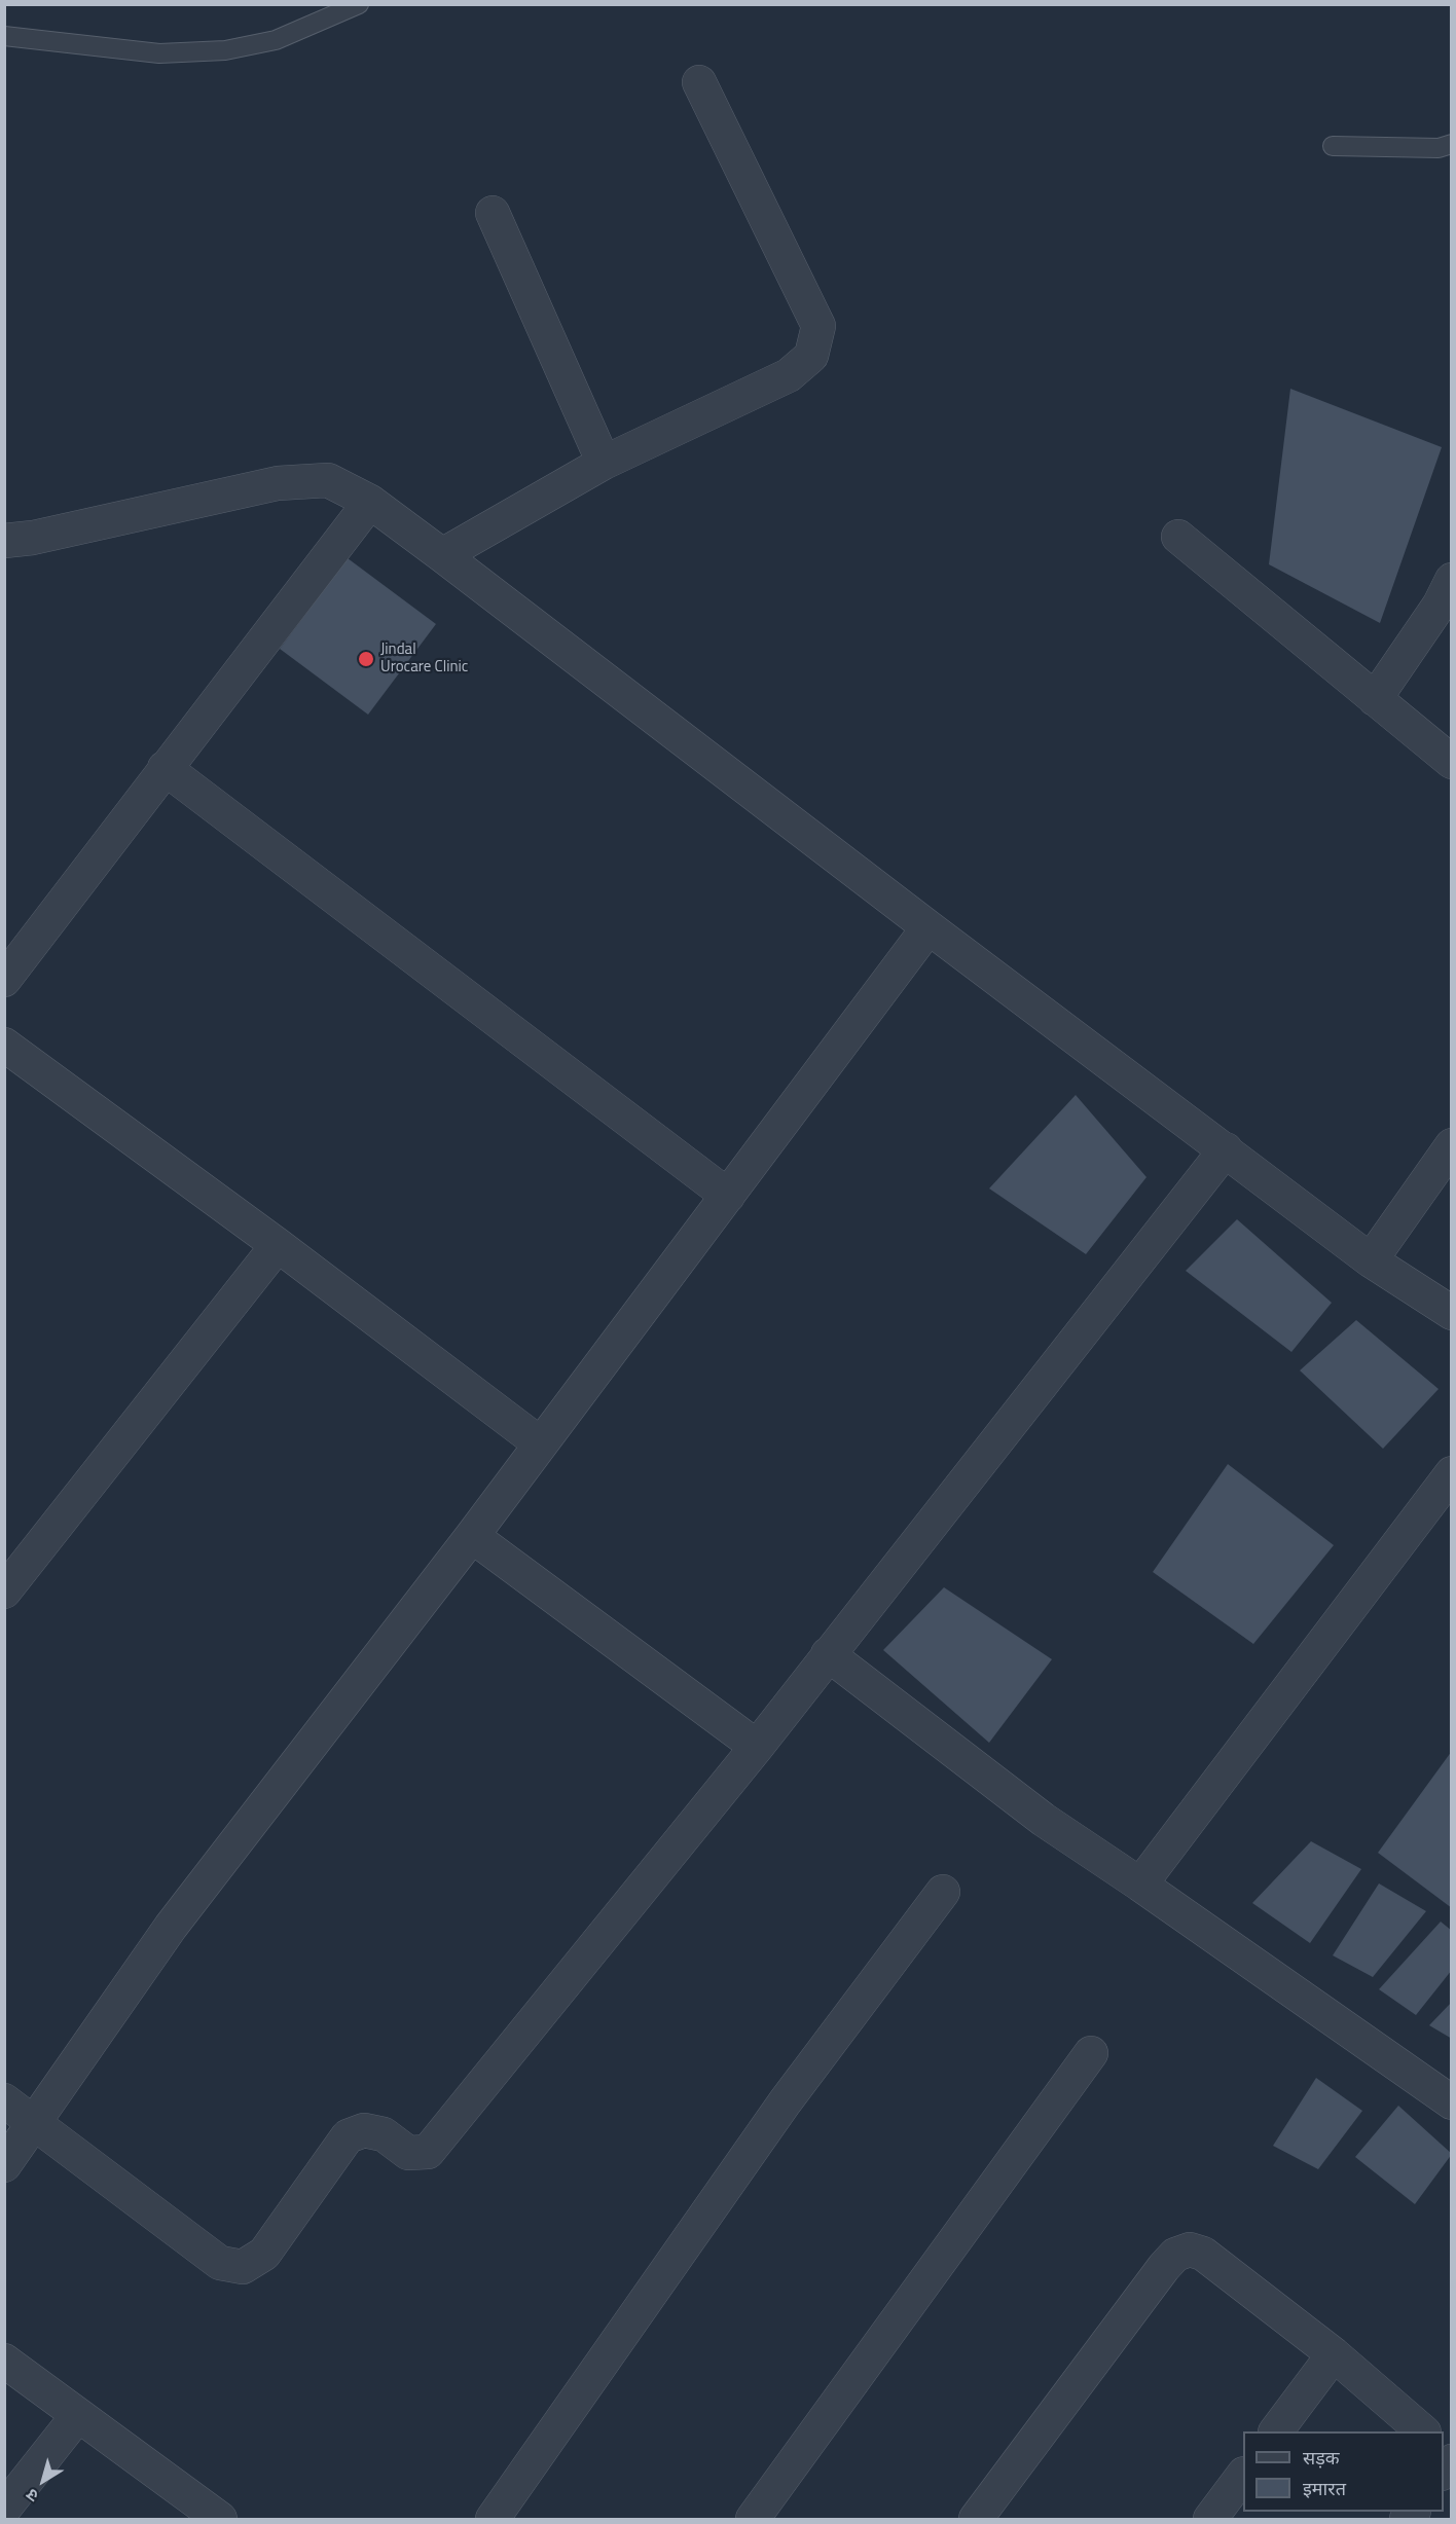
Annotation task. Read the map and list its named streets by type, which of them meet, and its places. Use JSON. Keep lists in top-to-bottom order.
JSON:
{
  "places": ["Jindal Urocare Clinic"],
  "legend": ["सड़क", "इमारत"],
  "north": "bottom left"
}
